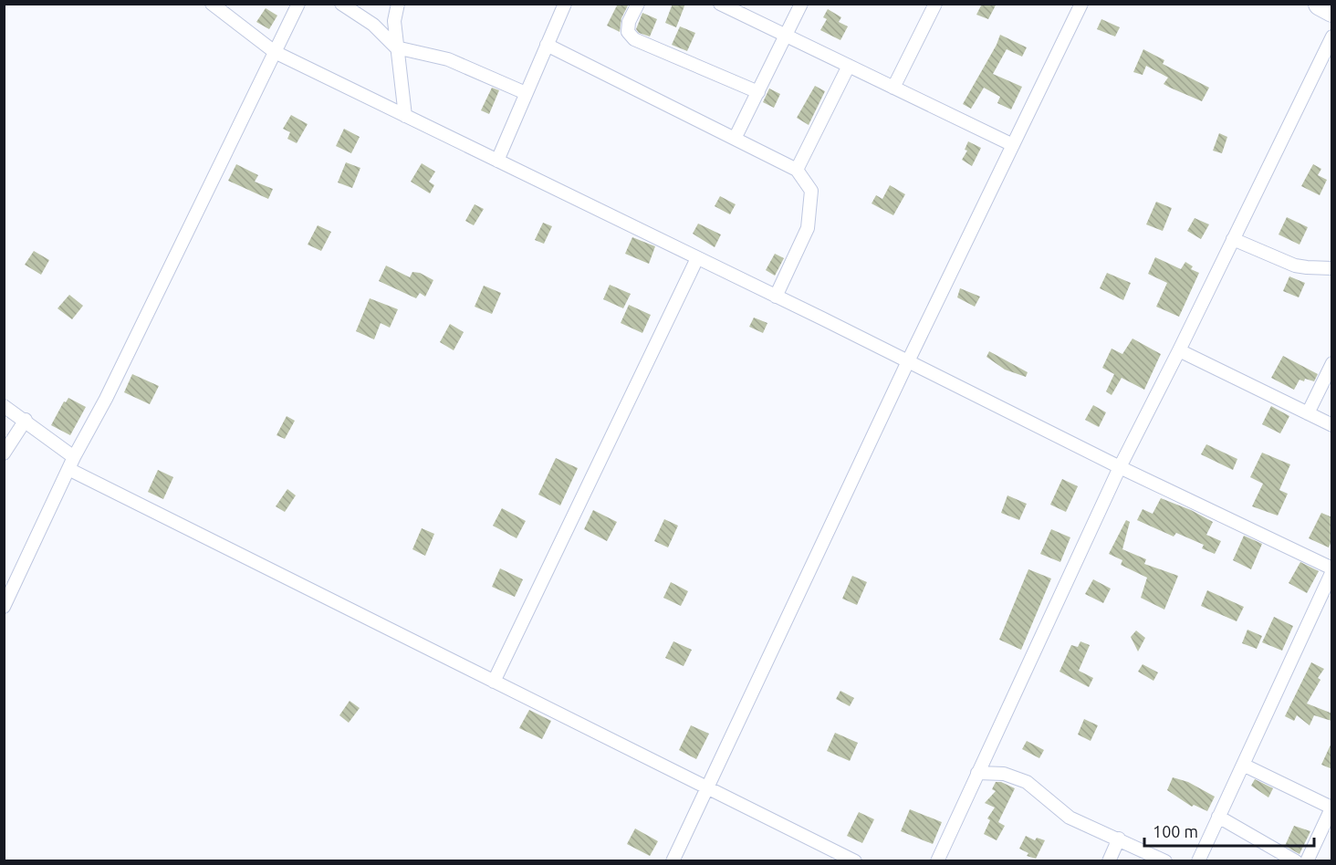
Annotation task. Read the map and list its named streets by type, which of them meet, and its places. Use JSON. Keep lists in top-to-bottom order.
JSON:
{
  "scale_bar": "100 m"
}
